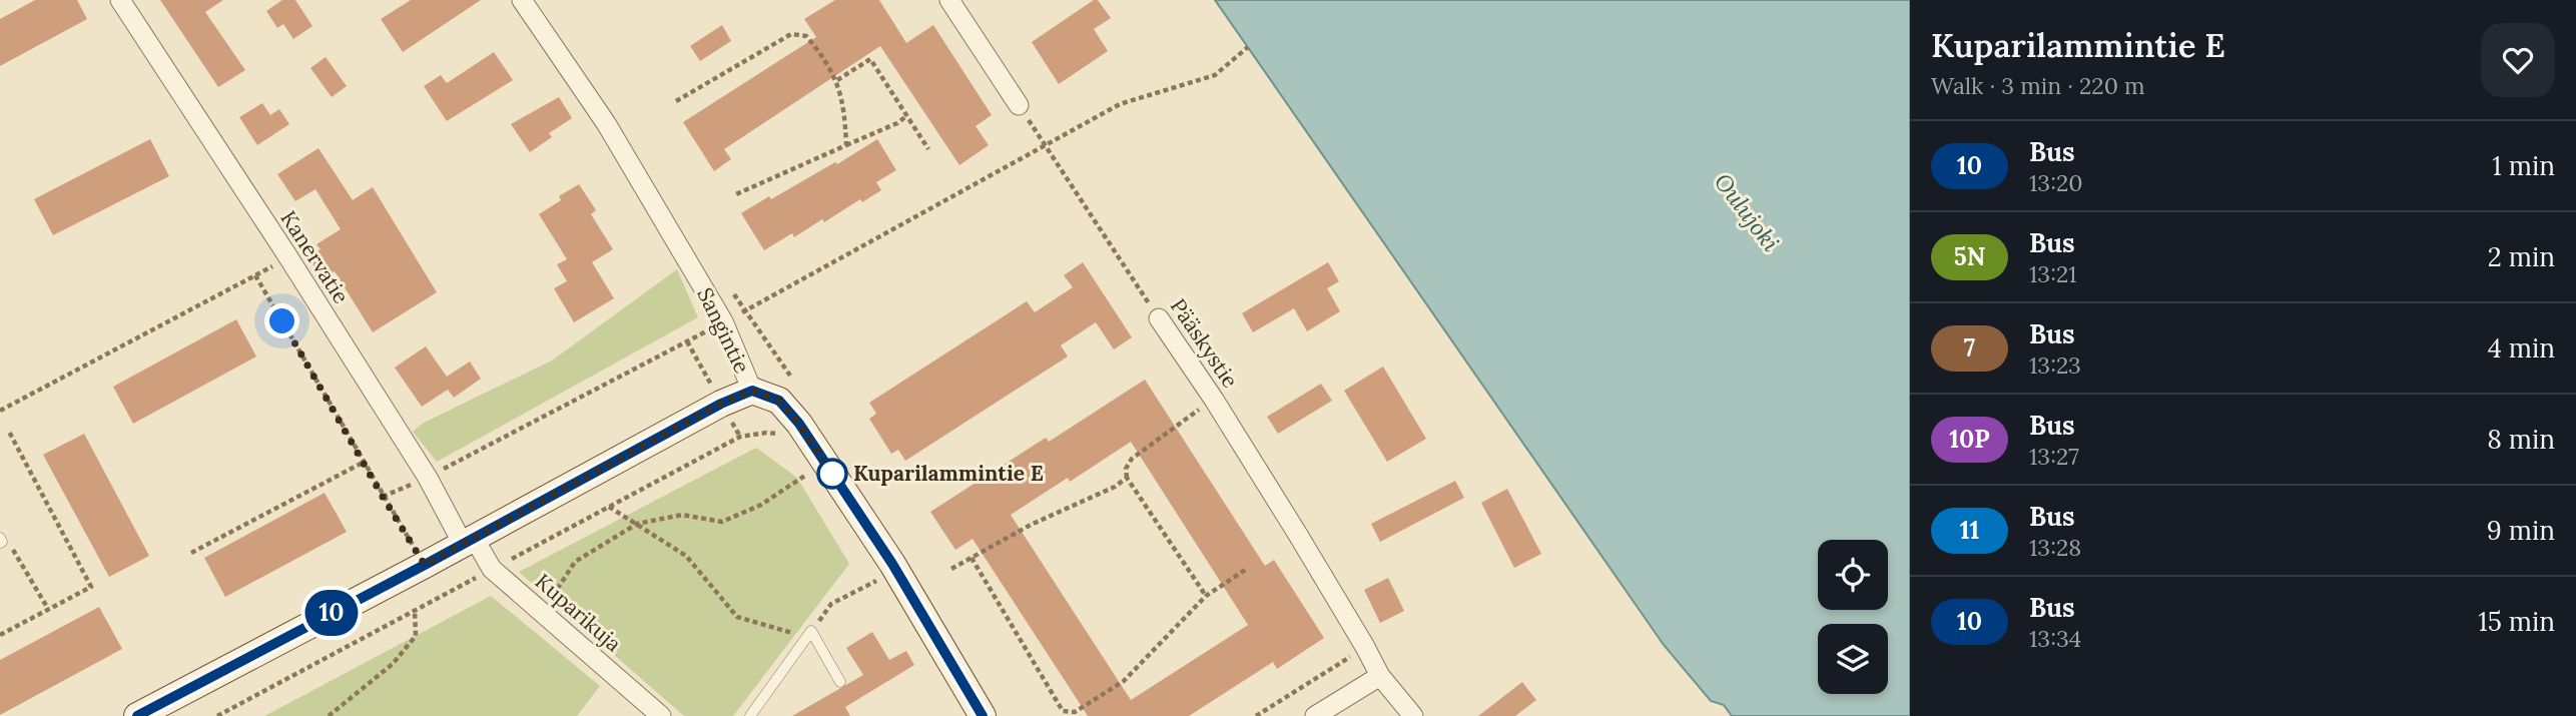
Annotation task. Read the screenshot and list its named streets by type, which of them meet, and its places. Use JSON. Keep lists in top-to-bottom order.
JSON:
{
  "streets": {
    "street": [
      "Kanervatie",
      "Sangintie",
      "Pääskystie",
      "Kuparikuja"
    ]
  },
  "crossings": [
    ["Kanervatie", "Kuparikuja"]
  ],
  "water": ["Oulujoki"],
  "places": ["Kuparilammintie E"],
  "lines": ["bus line 10"],
  "page": {
    "on_map": "10",
    "heading": ["Kuparilammintie E", "Walk · 3 min · 220 m"],
    "list": [
      {
        "mark": "10",
        "name": "Bus",
        "note": "13:20",
        "value": "1 min"
      },
      {
        "mark": "5N",
        "name": "Bus",
        "note": "13:21",
        "value": "2 min"
      },
      {
        "mark": "7",
        "name": "Bus",
        "note": "13:23",
        "value": "4 min"
      },
      {
        "mark": "10P",
        "name": "Bus",
        "note": "13:27",
        "value": "8 min"
      },
      {
        "mark": "11",
        "name": "Bus",
        "note": "13:28",
        "value": "9 min"
      },
      {
        "mark": "10",
        "name": "Bus",
        "note": "13:34",
        "value": "15 min"
      }
    ]
  }
}
